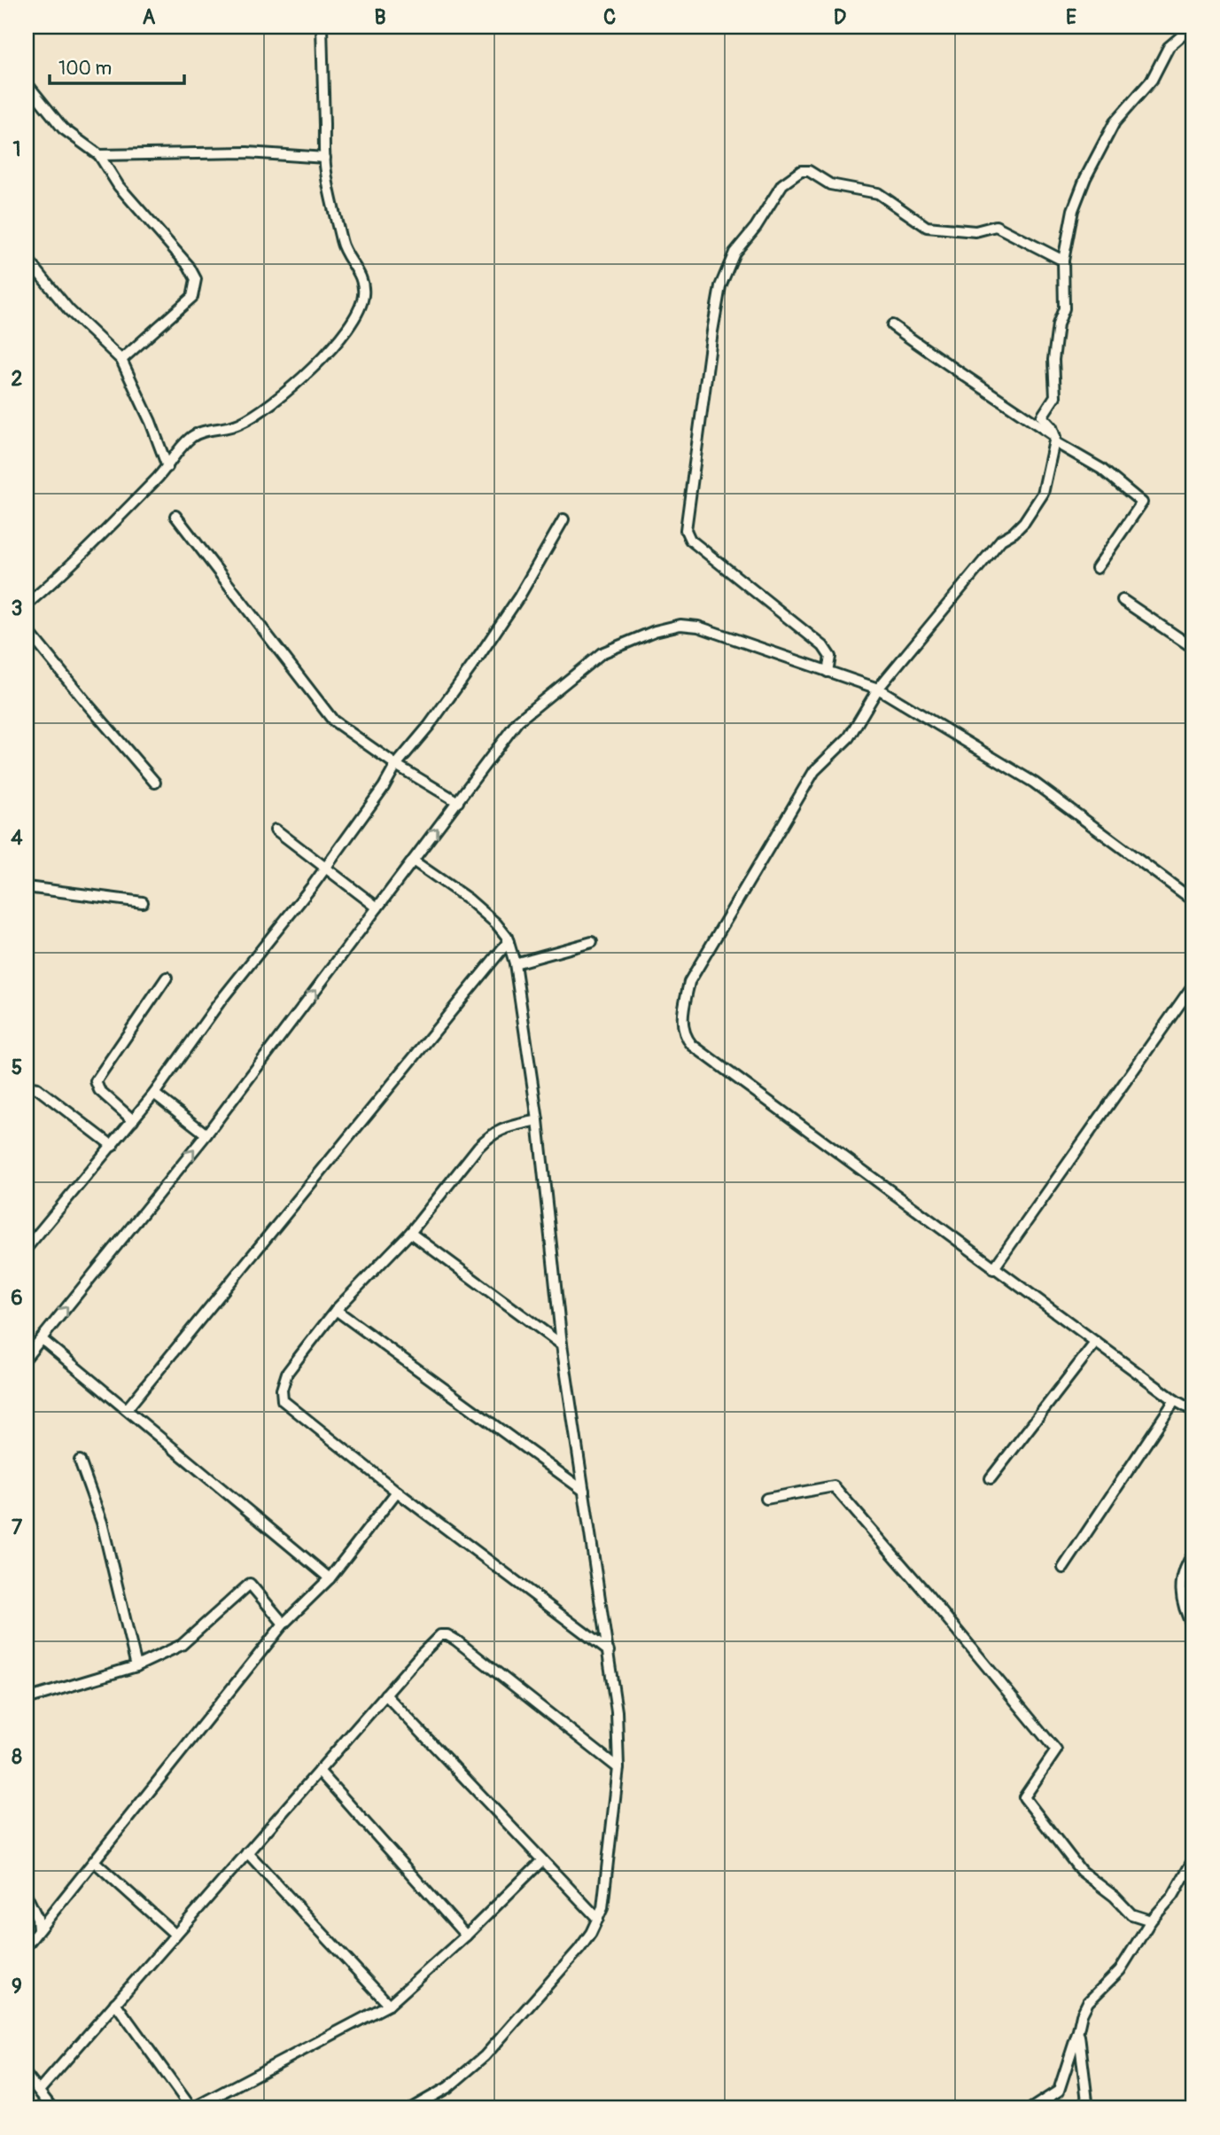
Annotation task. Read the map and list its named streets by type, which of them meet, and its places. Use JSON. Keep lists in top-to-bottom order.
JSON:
{
  "scale_bar": "100 m",
  "grid": {
    "columns": [
      "A",
      "B",
      "C",
      "D",
      "E"
    ],
    "rows": [
      "1",
      "2",
      "3",
      "4",
      "5",
      "6",
      "7",
      "8",
      "9"
    ]
  }
}
